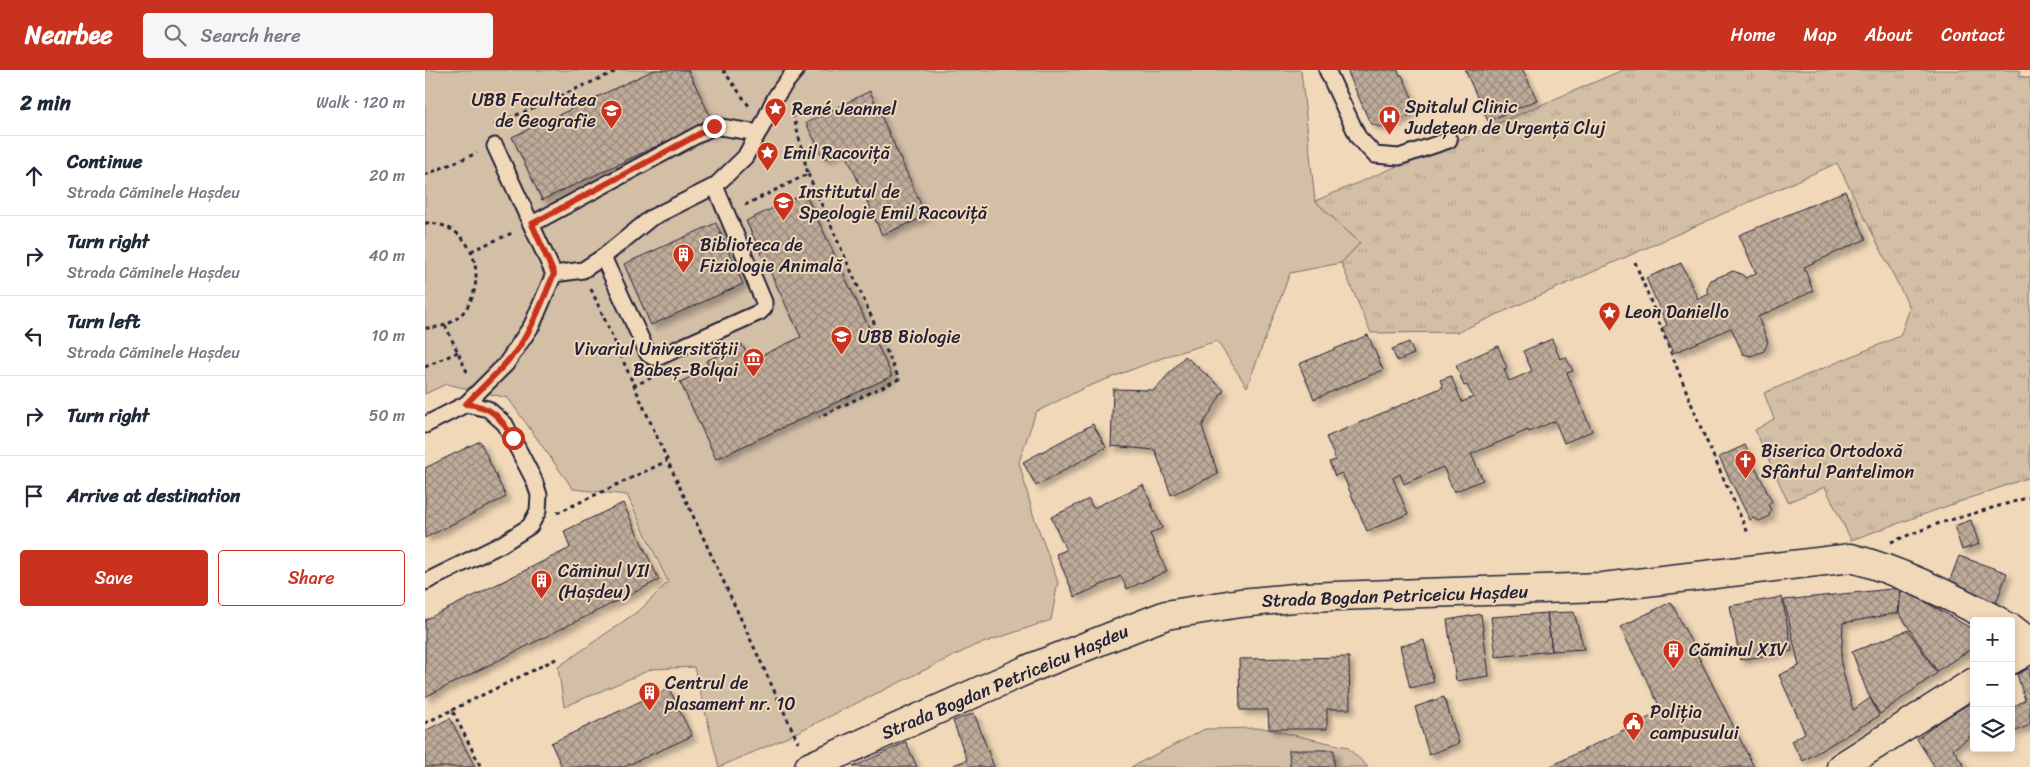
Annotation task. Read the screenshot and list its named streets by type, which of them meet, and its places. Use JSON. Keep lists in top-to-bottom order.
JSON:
{
  "streets": {
    "street": ["Strada Bogdan Petriceicu Hașdeu"]
  },
  "places": {
    "place": ["René Jeannel", "Emil Racoviță", "Leon Daniello"],
    "school or university": ["UBB Facultatea de Geografie", "Institutul de Speologie Emil Racoviță", "UBB Biologie"],
    "hospital": ["Spitalul Clinic Județean de Urgență Cluj"],
    "building": [
      "Biblioteca de Fiziologie Animală",
      "Căminul VII (Hașdeu)",
      "Căminul XIV",
      "Centrul de plasament nr. 10"
    ],
    "museum": ["Vivariul Universității Babeș-Bolyai"],
    "church": ["Biserica Ortodoxă Sfântul Pantelimon"],
    "public building": ["Poliția campusului"]
  },
  "page": {
    "header": "Nearbee",
    "search": "Search here",
    "nav": [
      "Home",
      "Map",
      "About",
      "Contact"
    ],
    "heading": ["2 min", "Walk · 120 m"],
    "list": [
      ["Continue", "Strada Căminele Hașdeu", "20 m"],
      ["Turn right", "Strada Căminele Hașdeu", "40 m"],
      ["Turn left", "Strada Căminele Hașdeu", "10 m"],
      ["Turn right", "50 m"],
      "Arrive at destination"
    ],
    "buttons": ["Save", "Share"],
    "map_buttons": ["+", "−"]
  }
}
